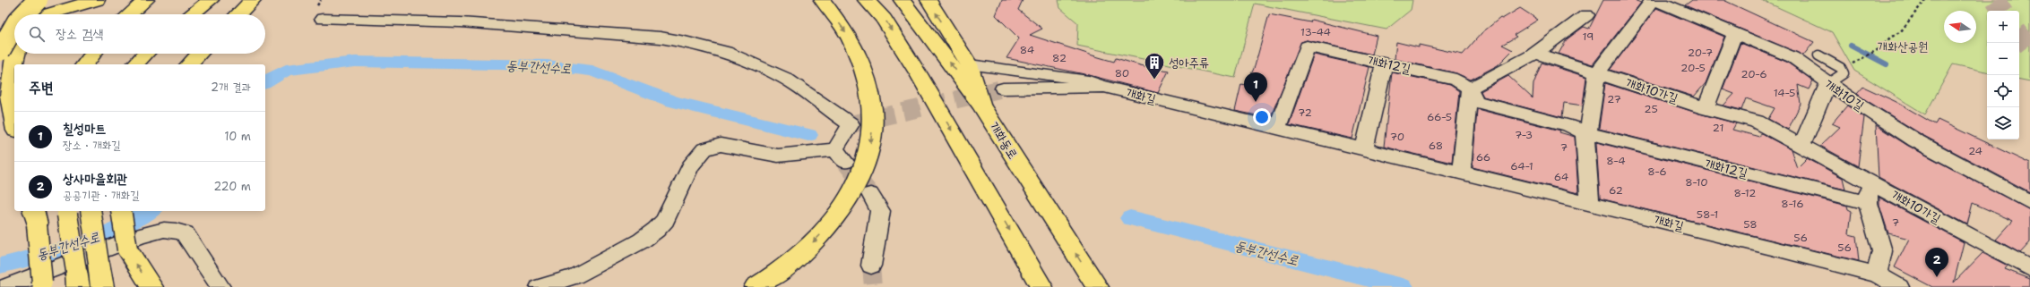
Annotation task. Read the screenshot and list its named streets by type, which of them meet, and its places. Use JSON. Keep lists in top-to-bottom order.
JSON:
{
  "streets": {
    "main road": ["개화동로"],
    "street": [
      "개화12길",
      "개화10가길",
      "개화10길",
      "개화길"
    ]
  },
  "crossings": [
    ["개화12길", "개화길"]
  ],
  "water": ["동부간선수로"],
  "parks": ["개화산공원"],
  "places": {
    "building": ["성아주류"]
  },
  "house_numbers": [
    "13-44",
    "19",
    "84",
    "20-7",
    "82",
    "20-5",
    "80",
    "20-6",
    "14-5",
    "27",
    "25",
    "72",
    "66-5",
    "21",
    "7-3",
    "70",
    "68",
    "7",
    "24",
    "66",
    "8-4",
    "64-1",
    "8-6",
    "64",
    "8-10",
    "62",
    "8-12",
    "8-16",
    "58-1",
    "7",
    "58",
    "56",
    "56"
  ],
  "north": "left",
  "page": {
    "map_buttons": ["+", "−"],
    "search": "장소 검색",
    "heading": ["주변", "2개 결과"],
    "pins": ["1", "2"],
    "list": [
      {
        "mark": "1",
        "name": "칠성마트",
        "note": "장소 · 개화길",
        "value": "10 m"
      },
      {
        "mark": "2",
        "name": "상사마을회관",
        "note": "공공기관 · 개화길",
        "value": "220 m"
      }
    ]
  }
}
